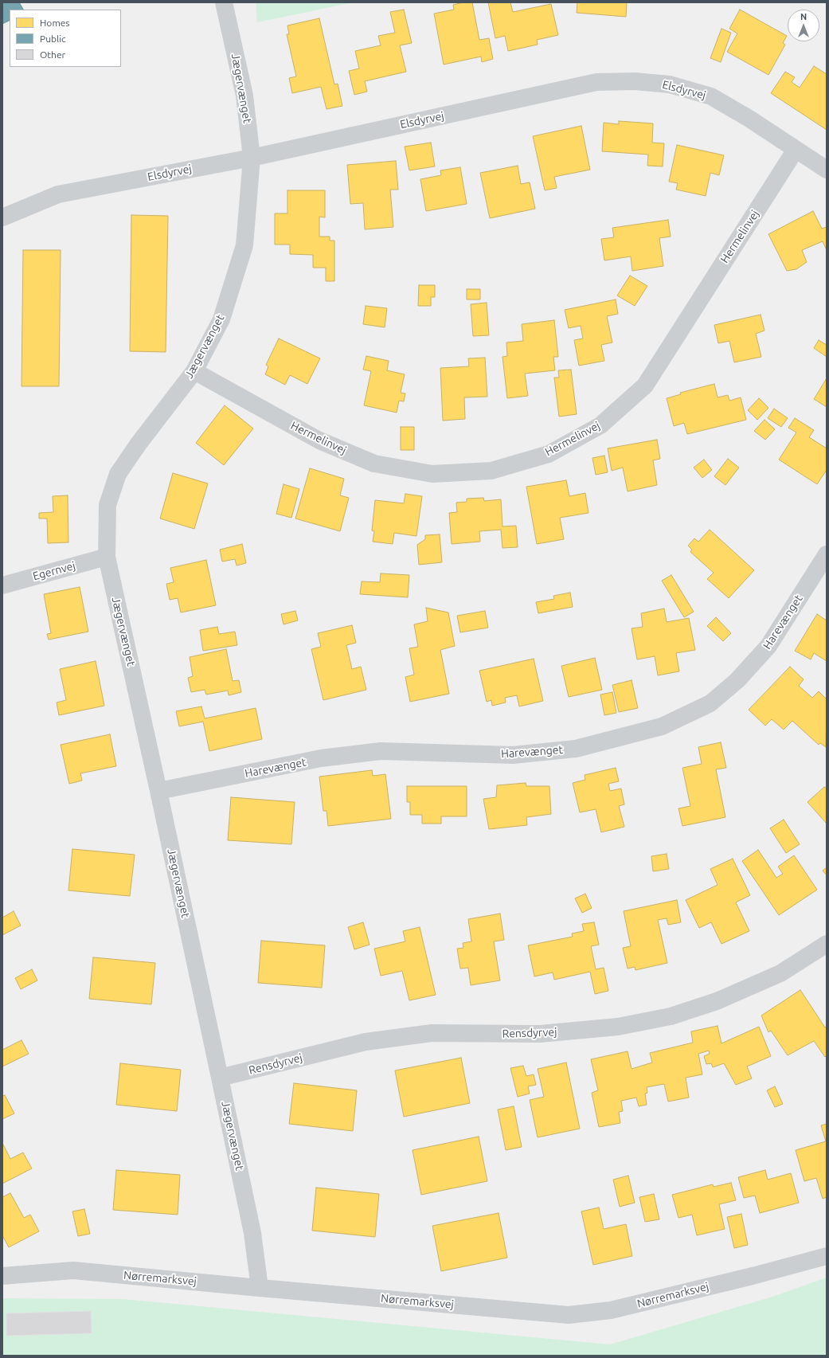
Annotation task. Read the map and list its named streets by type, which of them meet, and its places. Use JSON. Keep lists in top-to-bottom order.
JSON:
{
  "streets": {
    "street": [
      "Jægervænget",
      "Elsdyrvej",
      "Hermelinvej",
      "Egernvej",
      "Harevænget",
      "Rensdyrvej",
      "Nørremarksvej"
    ]
  },
  "crossings": [
    ["Jægervænget", "Elsdyrvej"],
    ["Jægervænget", "Hermelinvej"],
    ["Jægervænget", "Egernvej"],
    ["Jægervænget", "Harevænget"],
    ["Jægervænget", "Rensdyrvej"],
    ["Jægervænget", "Nørremarksvej"],
    ["Elsdyrvej", "Hermelinvej"]
  ],
  "legend": ["Homes", "Public", "Other"],
  "north": "top"
}
